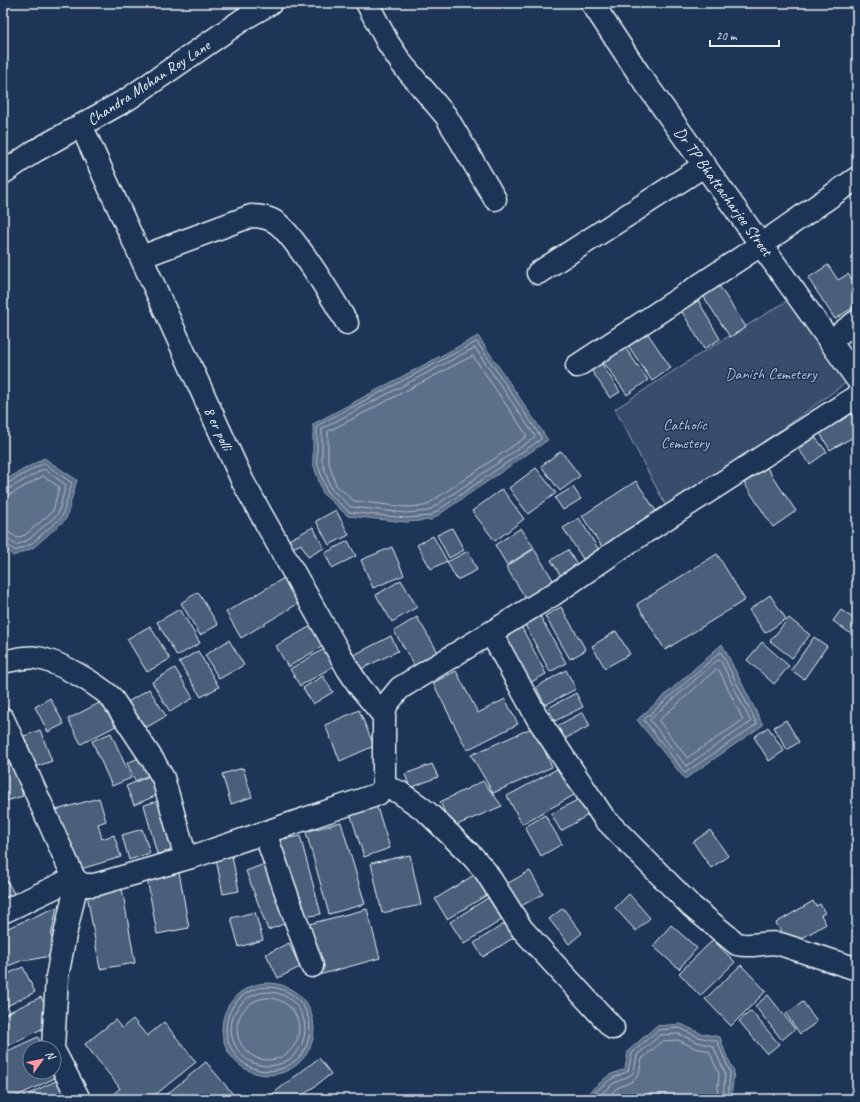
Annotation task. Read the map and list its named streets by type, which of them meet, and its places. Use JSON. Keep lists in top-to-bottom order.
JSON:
{
  "streets": {
    "street": ["Chandra Mohan Roy Lane", "Dr TP Bhattacharjee Street", "8 er polli"]
  },
  "crossings": [
    ["Chandra Mohan Roy Lane", "8 er polli"]
  ],
  "parks": ["Danish Cemetery", "Catholic Cemetery"],
  "scale_bar": "20 m",
  "north": "top right"
}
